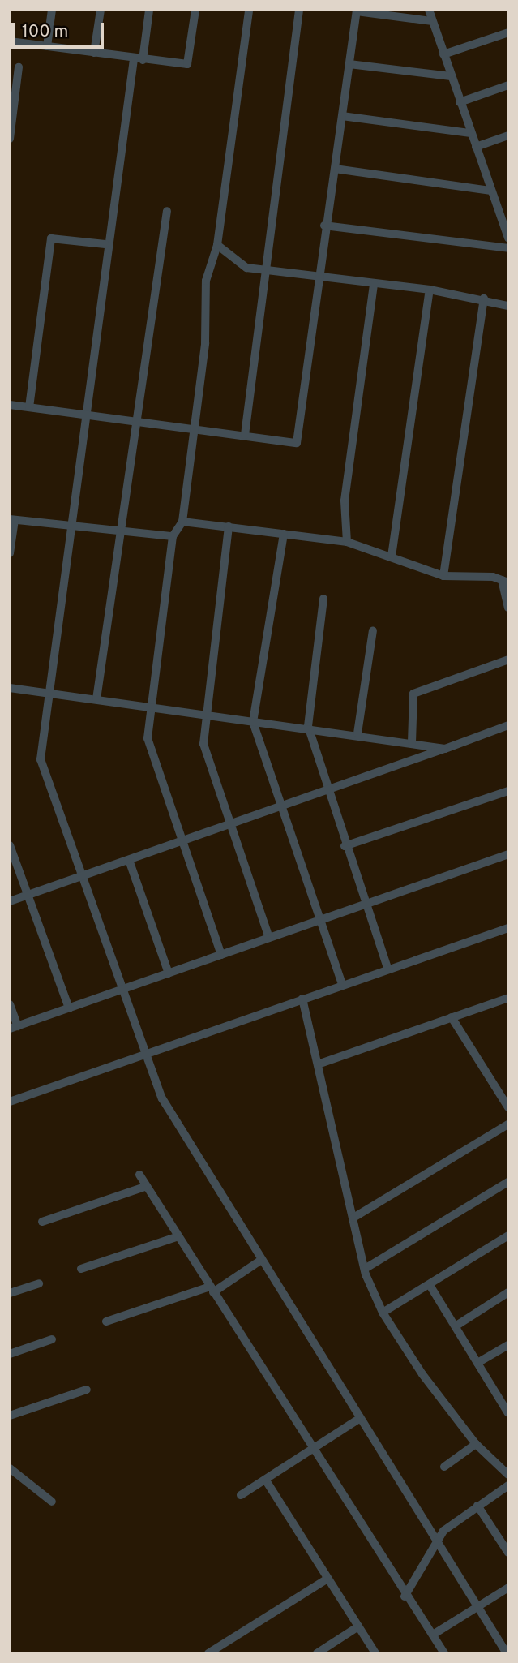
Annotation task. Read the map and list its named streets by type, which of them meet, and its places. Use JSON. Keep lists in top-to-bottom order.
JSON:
{
  "scale_bar": "100 m"
}
